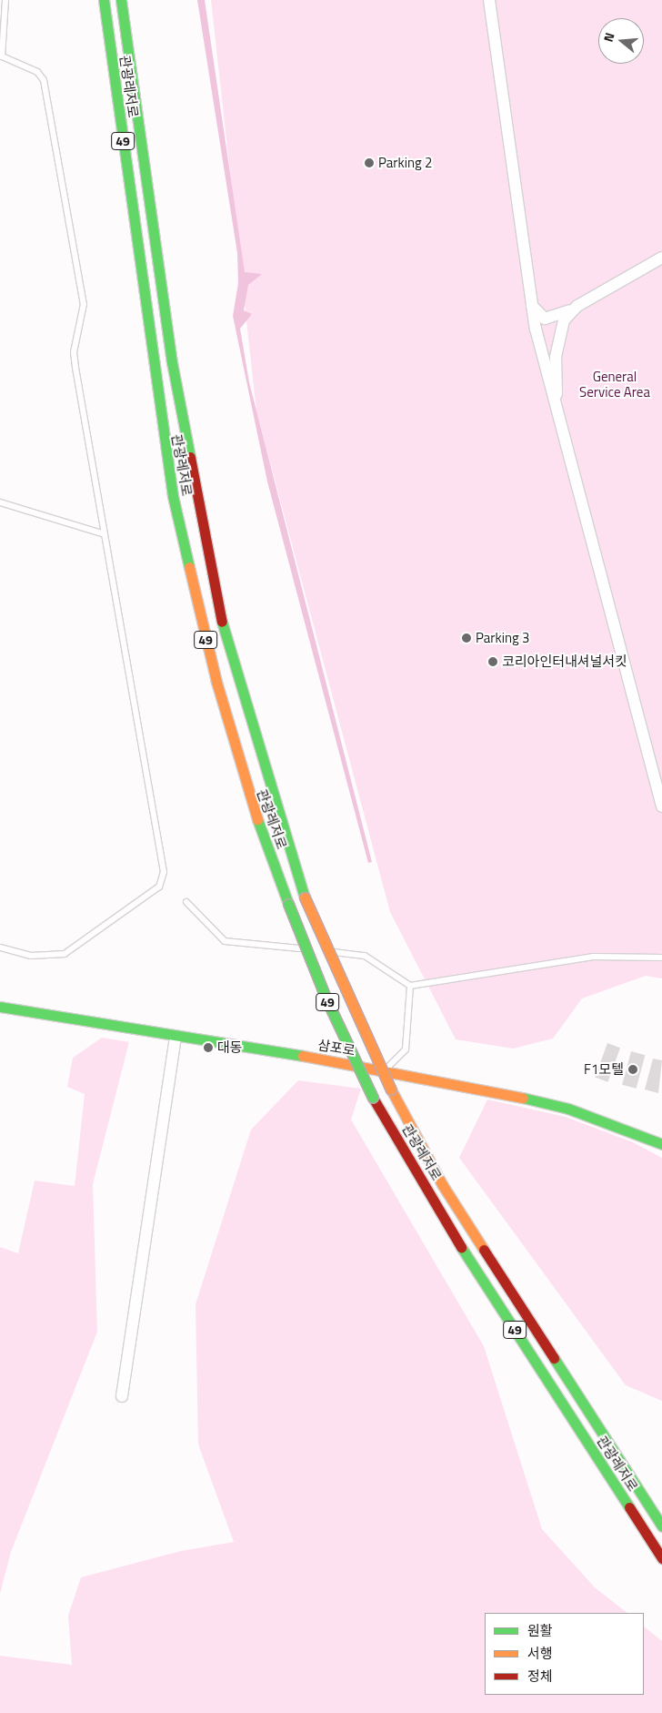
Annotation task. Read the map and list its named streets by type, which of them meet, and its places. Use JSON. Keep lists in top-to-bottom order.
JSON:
{
  "streets": {
    "main road": ["관광레저로", "49", "삼포로"]
  },
  "parks": ["General Service Area"],
  "places": [
    "Parking 2",
    "Parking 3",
    "코리아인터내셔널서킷",
    "대동",
    "F1모텔"
  ],
  "legend": ["원활", "서행", "정체"],
  "north": "left"
}
